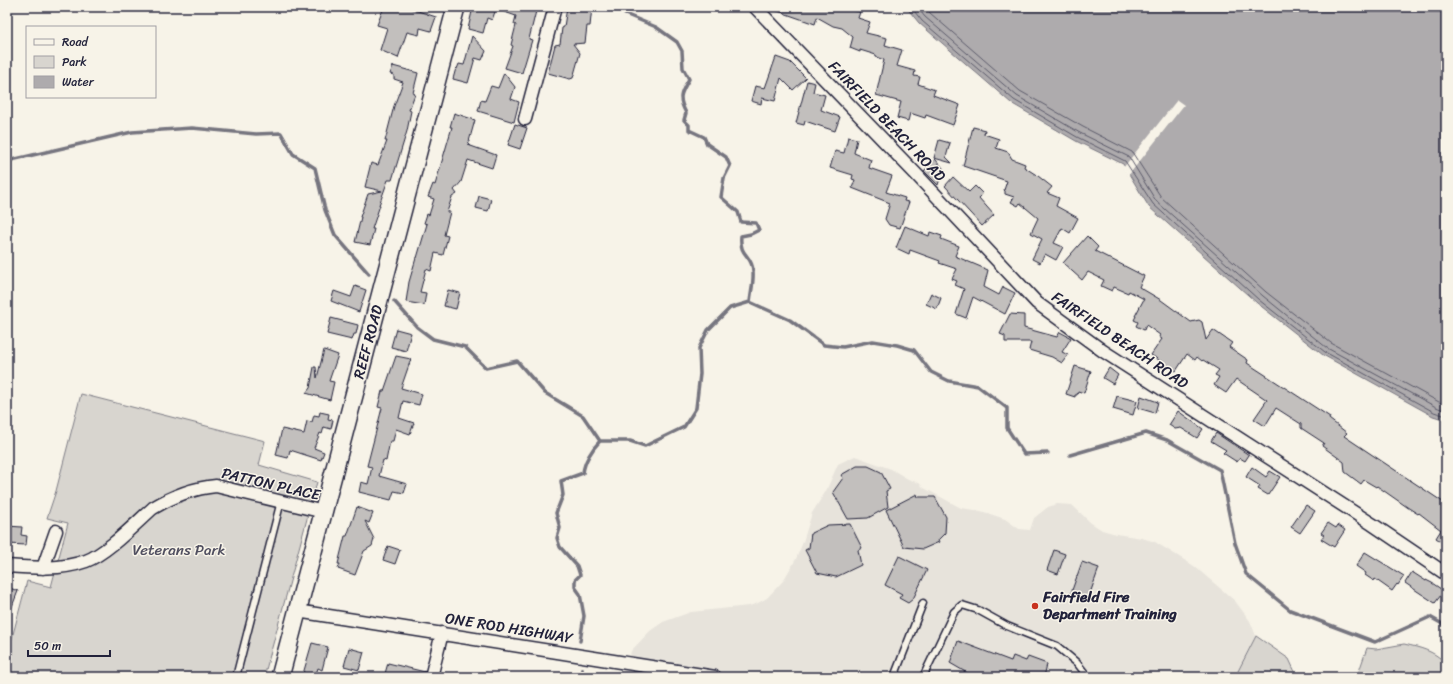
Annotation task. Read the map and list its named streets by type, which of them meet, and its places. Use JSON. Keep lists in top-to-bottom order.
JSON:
{
  "streets": {
    "street": [
      "FAIRFIELD BEACH ROAD",
      "REEF ROAD",
      "PATTON PLACE",
      "ONE ROD HIGHWAY"
    ]
  },
  "crossings": [
    ["REEF ROAD", "PATTON PLACE"],
    ["REEF ROAD", "ONE ROD HIGHWAY"]
  ],
  "parks": ["Veterans Park"],
  "places": ["Fairfield Fire Department Training"],
  "legend": ["Road", "Park", "Water"],
  "scale_bar": "50 m"
}
